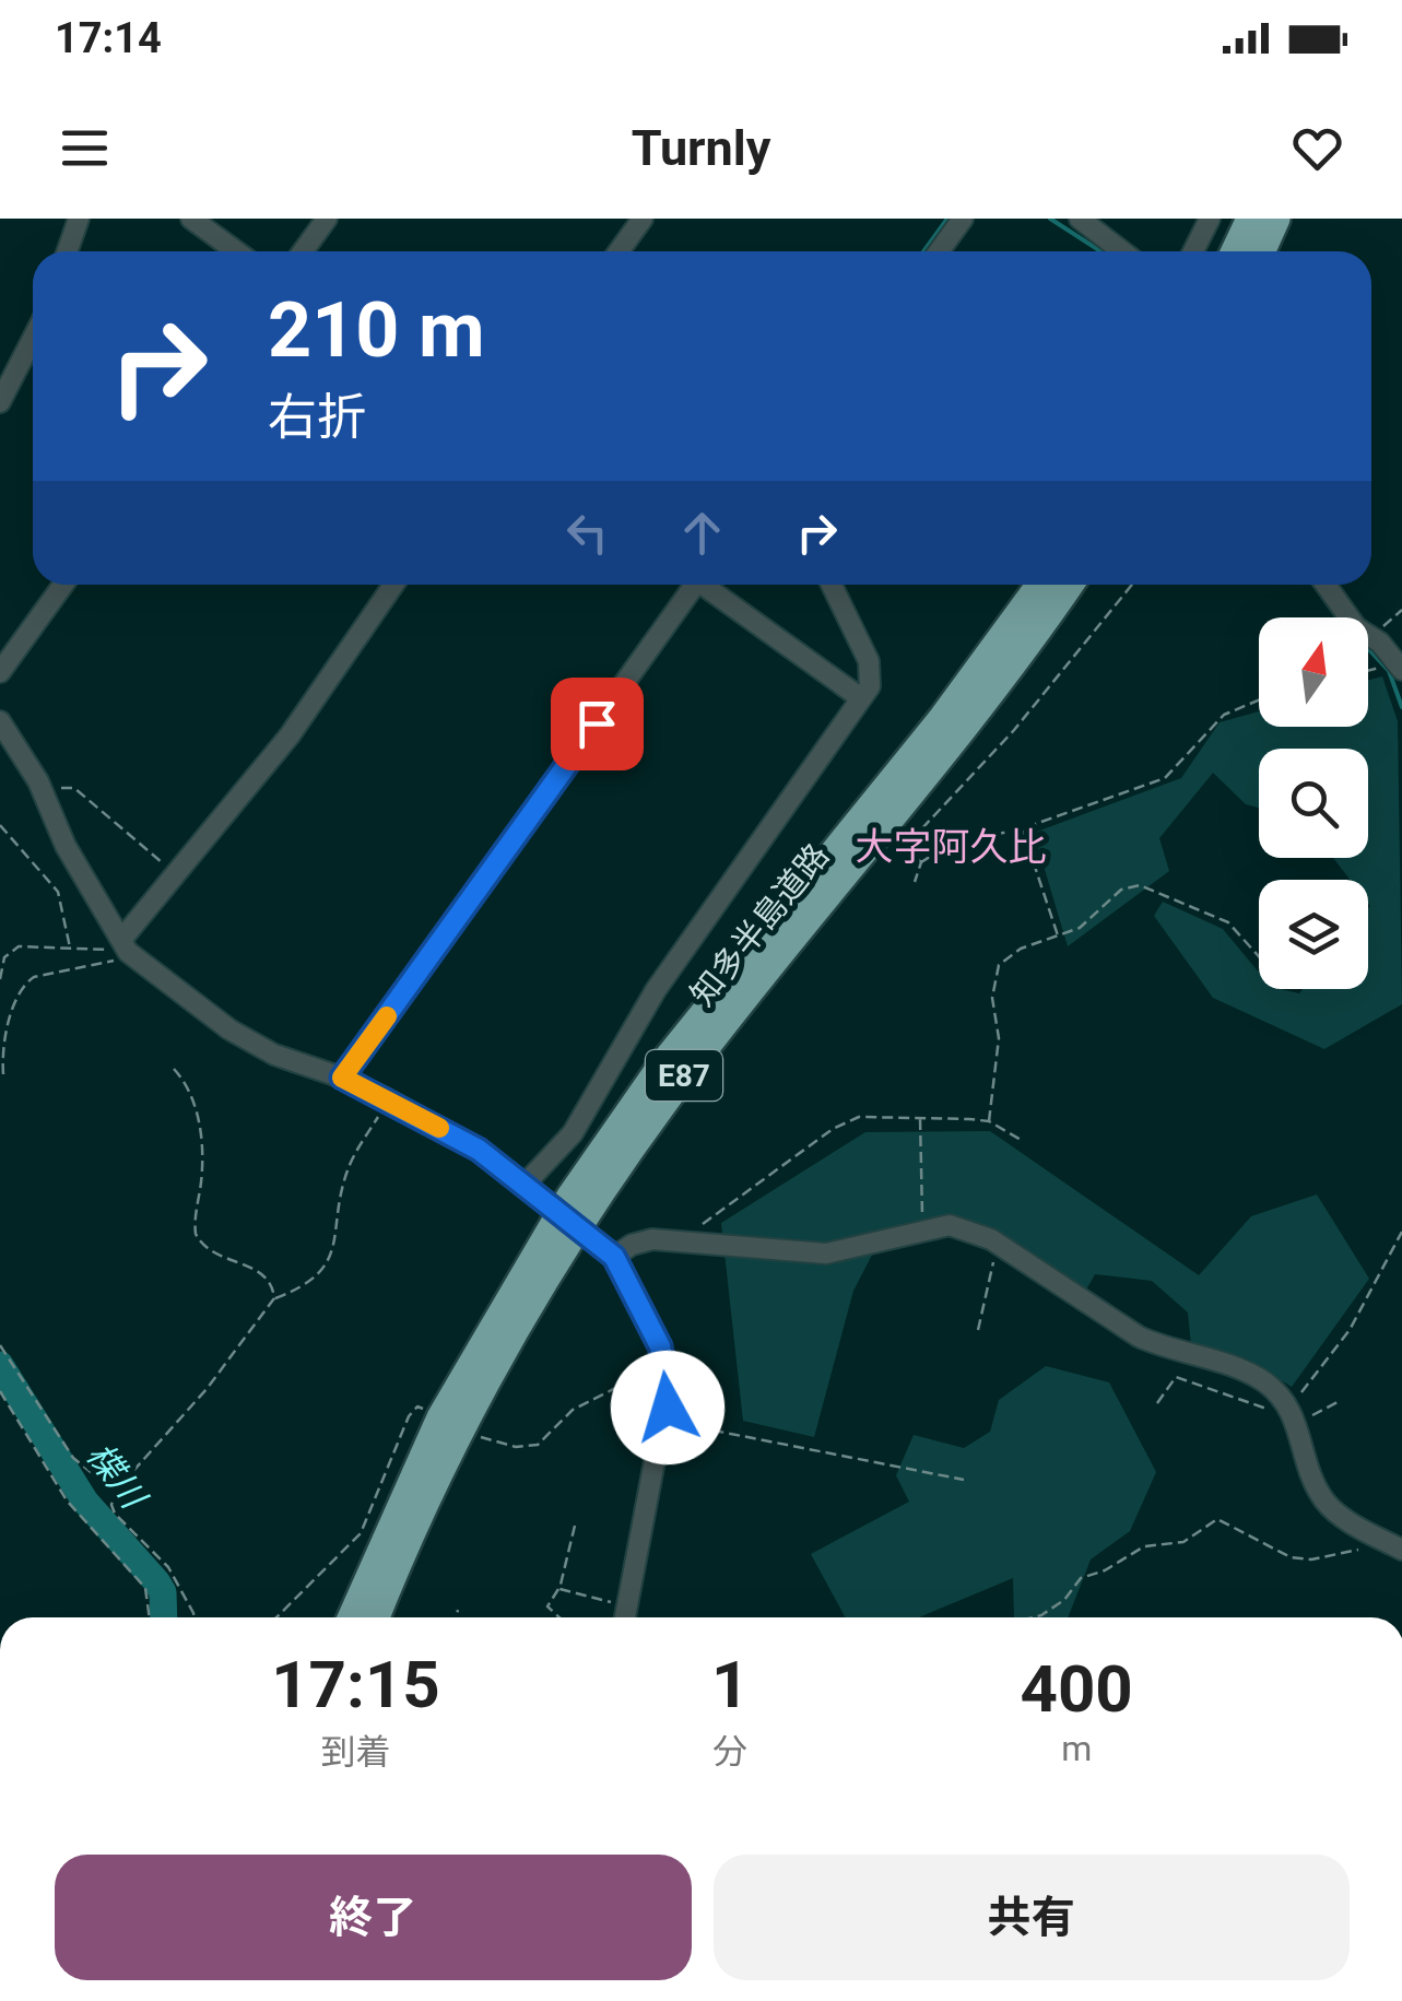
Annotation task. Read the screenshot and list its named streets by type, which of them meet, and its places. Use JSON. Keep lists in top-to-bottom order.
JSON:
{
  "streets": {
    "highway": ["知多半島道路", "E87"]
  },
  "districts": ["大字阿久比"],
  "water": ["楪川"],
  "north": "top",
  "page": {
    "status": "17:14",
    "header": "Turnly",
    "turn": ["210 m", "右折"],
    "eta": [
      "17:15",
      "到着",
      "1",
      "分",
      "400",
      "m"
    ],
    "buttons": ["終了", "共有"]
  }
}
